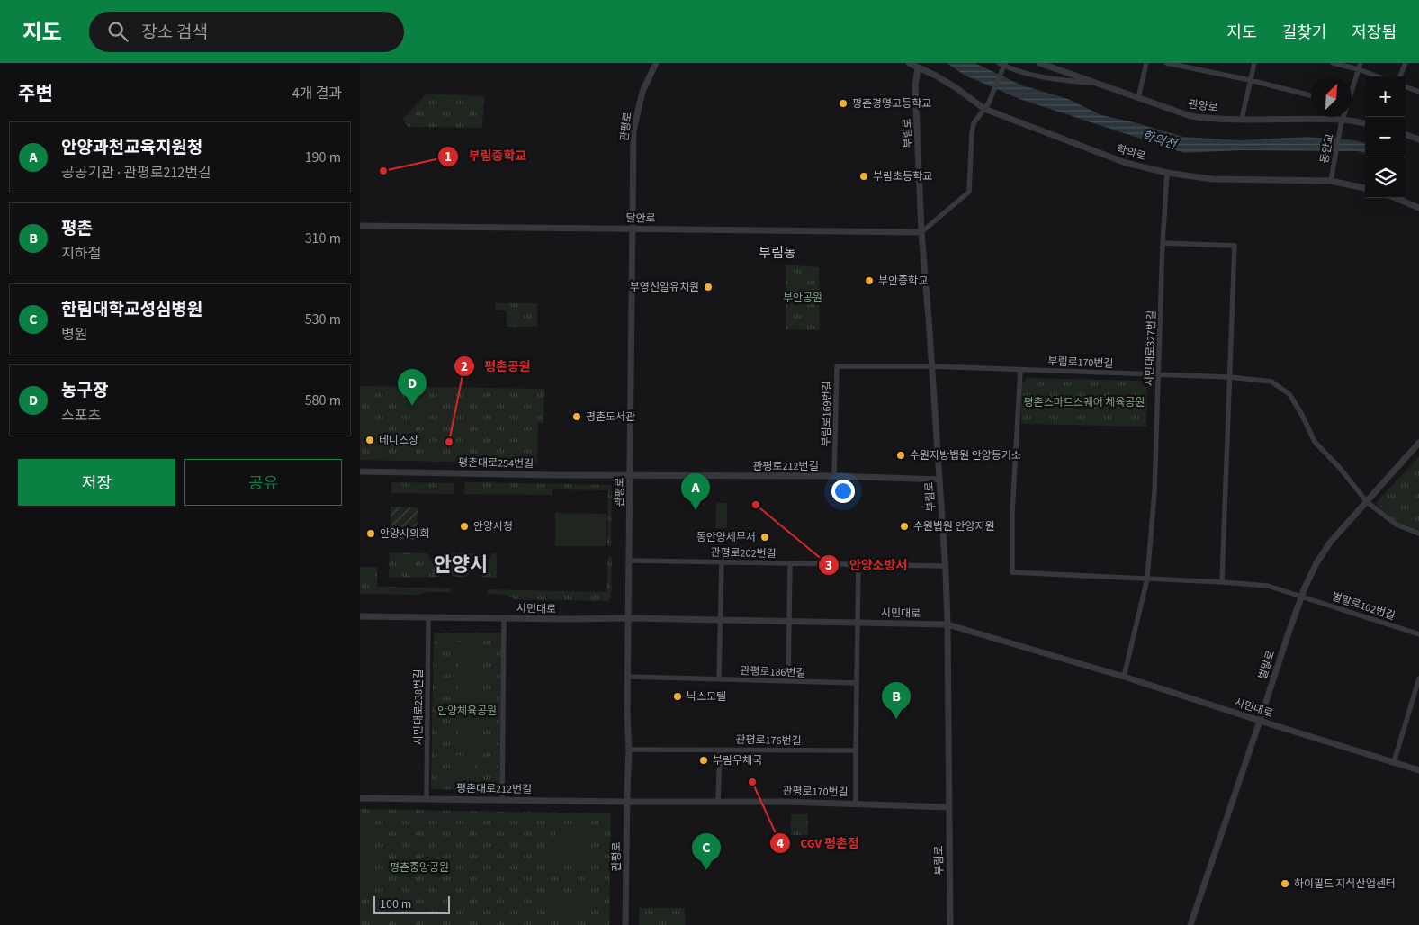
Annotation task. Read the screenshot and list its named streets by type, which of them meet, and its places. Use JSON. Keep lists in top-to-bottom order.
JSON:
{
  "streets": {
    "street": [
      "관양로",
      "관평로",
      "부림로",
      "동안교",
      "학의로",
      "달안로",
      "시민대로327번길",
      "부림로170번길",
      "부림로169번길",
      "평촌대로254번길",
      "관평로212번길",
      "관평로202번길",
      "벌말로102번길",
      "시민대로",
      "벌말로",
      "관평로186번길",
      "시민대로238번길",
      "관평로176번길",
      "평촌대로212번길",
      "관평로170번길"
    ]
  },
  "crossings": [
    ["관양로", "동안교"],
    ["관평로", "달안로"],
    ["관평로", "평촌대로254번길"],
    ["관평로", "관평로212번길"],
    ["관평로", "관평로202번길"],
    ["관평로", "시민대로"],
    ["관평로", "관평로186번길"],
    ["관평로", "관평로176번길"],
    ["관평로", "평촌대로212번길"],
    ["관평로", "관평로170번길"],
    ["부림로", "학의로"],
    ["부림로", "달안로"],
    ["부림로", "부림로170번길"],
    ["부림로", "부림로169번길"],
    ["부림로", "관평로212번길"],
    ["부림로", "관평로202번길"],
    ["부림로", "시민대로"],
    ["부림로", "관평로170번길"],
    ["동안교", "학의로"],
    ["학의로", "시민대로327번길"],
    ["시민대로327번길", "부림로170번길"],
    ["시민대로327번길", "시민대로"],
    ["부림로170번길", "부림로169번길"],
    ["부림로170번길", "벌말로"],
    ["부림로169번길", "관평로212번길"],
    ["평촌대로254번길", "관평로212번길"],
    ["벌말로102번길", "벌말로"],
    ["시민대로", "벌말로"],
    ["시민대로", "시민대로238번길"],
    ["시민대로238번길", "평촌대로212번길"],
    ["평촌대로212번길", "관평로170번길"]
  ],
  "districts": ["부림동", "안양시"],
  "water": ["학의천"],
  "parks": [
    "부안공원",
    "평촌스마트스퀘어 체육공원",
    "안양체육공원",
    "평촌중앙공원"
  ],
  "places": [
    "평촌경영고등학교",
    "부림중학교",
    "부림초등학교",
    "부안중학교",
    "부영신일유치원",
    "평촌도서관",
    "테니스장",
    "평촌공원",
    "수원지방법원 안양등기소",
    "안양소방서",
    "안양시청",
    "수원법원 안양지원",
    "안양시의회",
    "동안양세무서",
    "닉스모텔",
    "부림우체국",
    "CGV 평촌점",
    "하이필드 지식산업센터"
  ],
  "scale_bar": "100 m",
  "north": "top right",
  "page": {
    "header": "지도",
    "search": "장소 검색",
    "nav": ["지도", "길찾기", "저장됨"],
    "heading": ["주변", "4개 결과"],
    "map_buttons": ["+", "−"],
    "list": [
      {
        "mark": "A",
        "name": "안양과천교육지원청",
        "note": "공공기관 · 관평로212번길",
        "value": "190 m"
      },
      {
        "mark": "B",
        "name": "평촌",
        "note": "지하철",
        "value": "310 m"
      },
      {
        "mark": "C",
        "name": "한림대학교성심병원",
        "note": "병원",
        "value": "530 m"
      },
      {
        "mark": "D",
        "name": "농구장",
        "note": "스포츠",
        "value": "580 m"
      }
    ],
    "pins": [
      "D",
      "A",
      "B",
      "C"
    ],
    "buttons": ["저장", "공유"],
    "scale": "100 m"
  }
}
